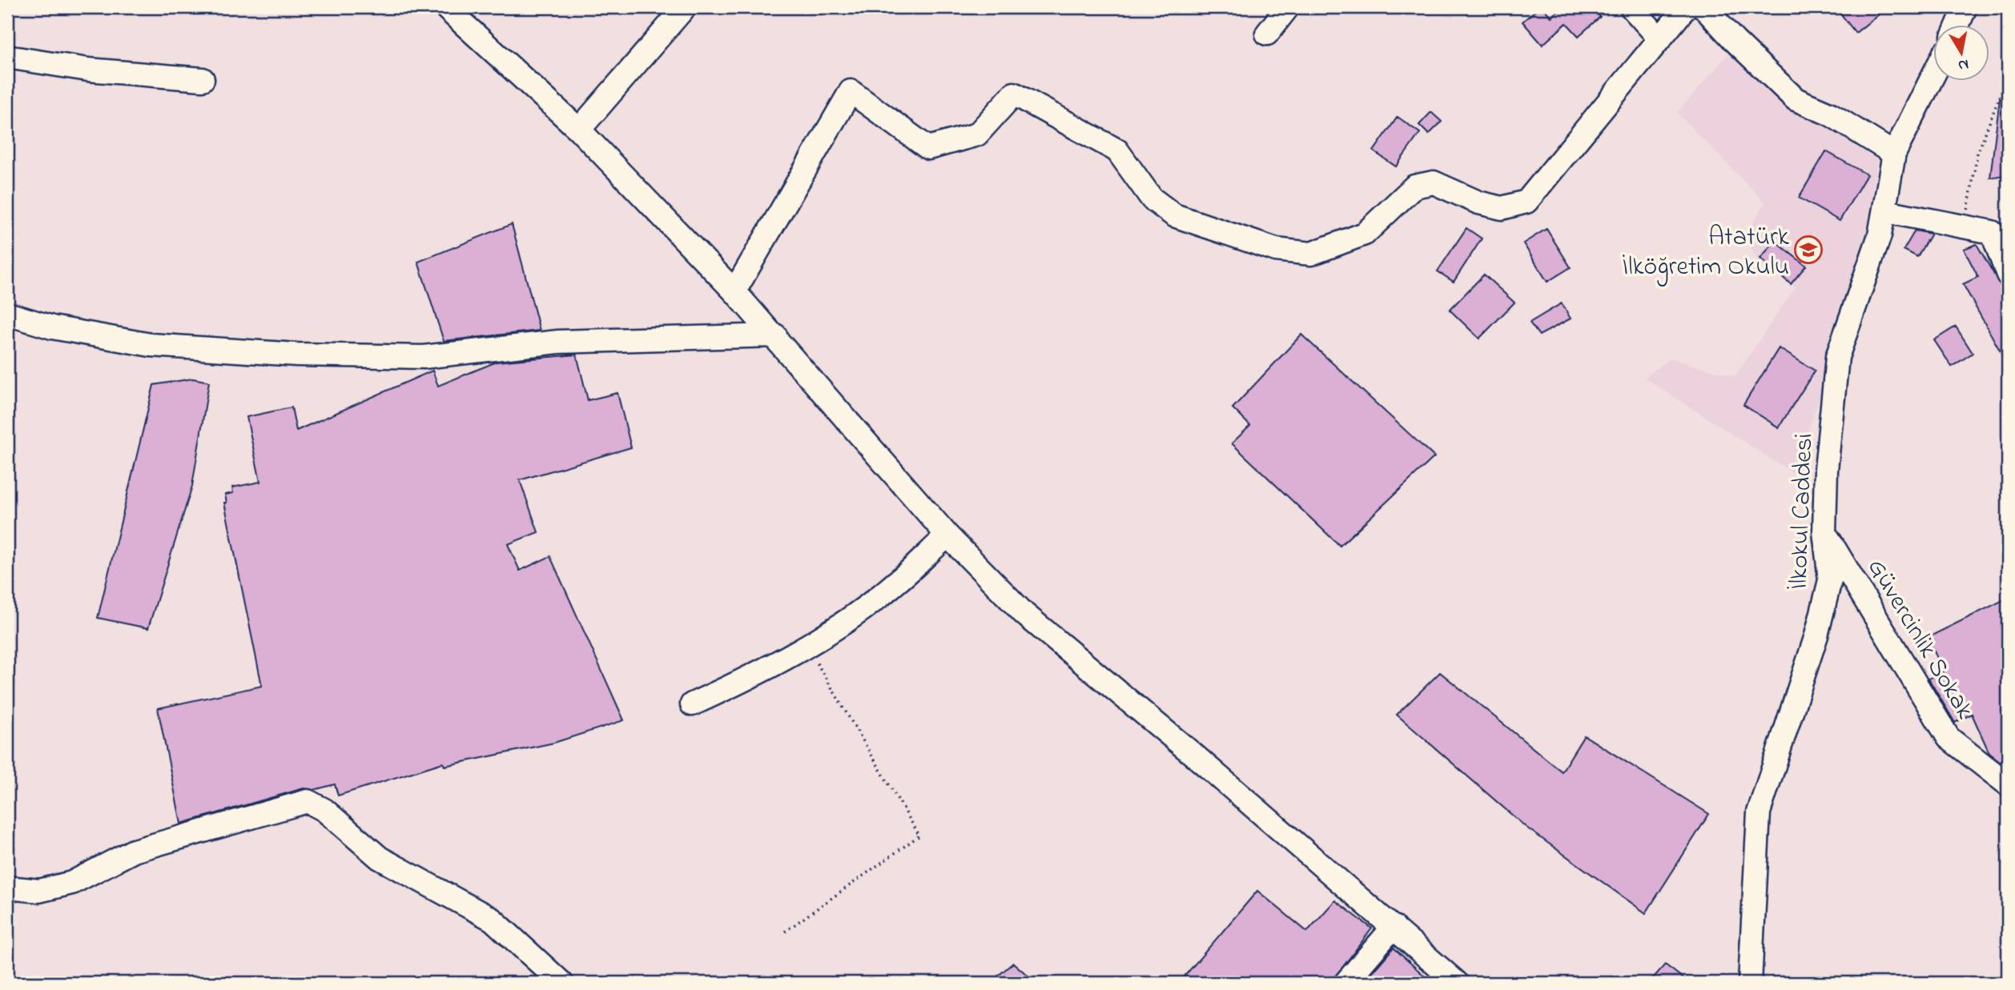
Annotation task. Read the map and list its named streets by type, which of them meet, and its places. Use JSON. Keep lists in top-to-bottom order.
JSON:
{
  "streets": {
    "street": ["İlkokul Caddesi", "Güvercinlik Sokak"]
  },
  "crossings": [
    ["İlkokul Caddesi", "Güvercinlik Sokak"]
  ],
  "places": {
    "school or university": ["Atatürk İlköğretim Okulu"]
  },
  "north": "bottom"
}
